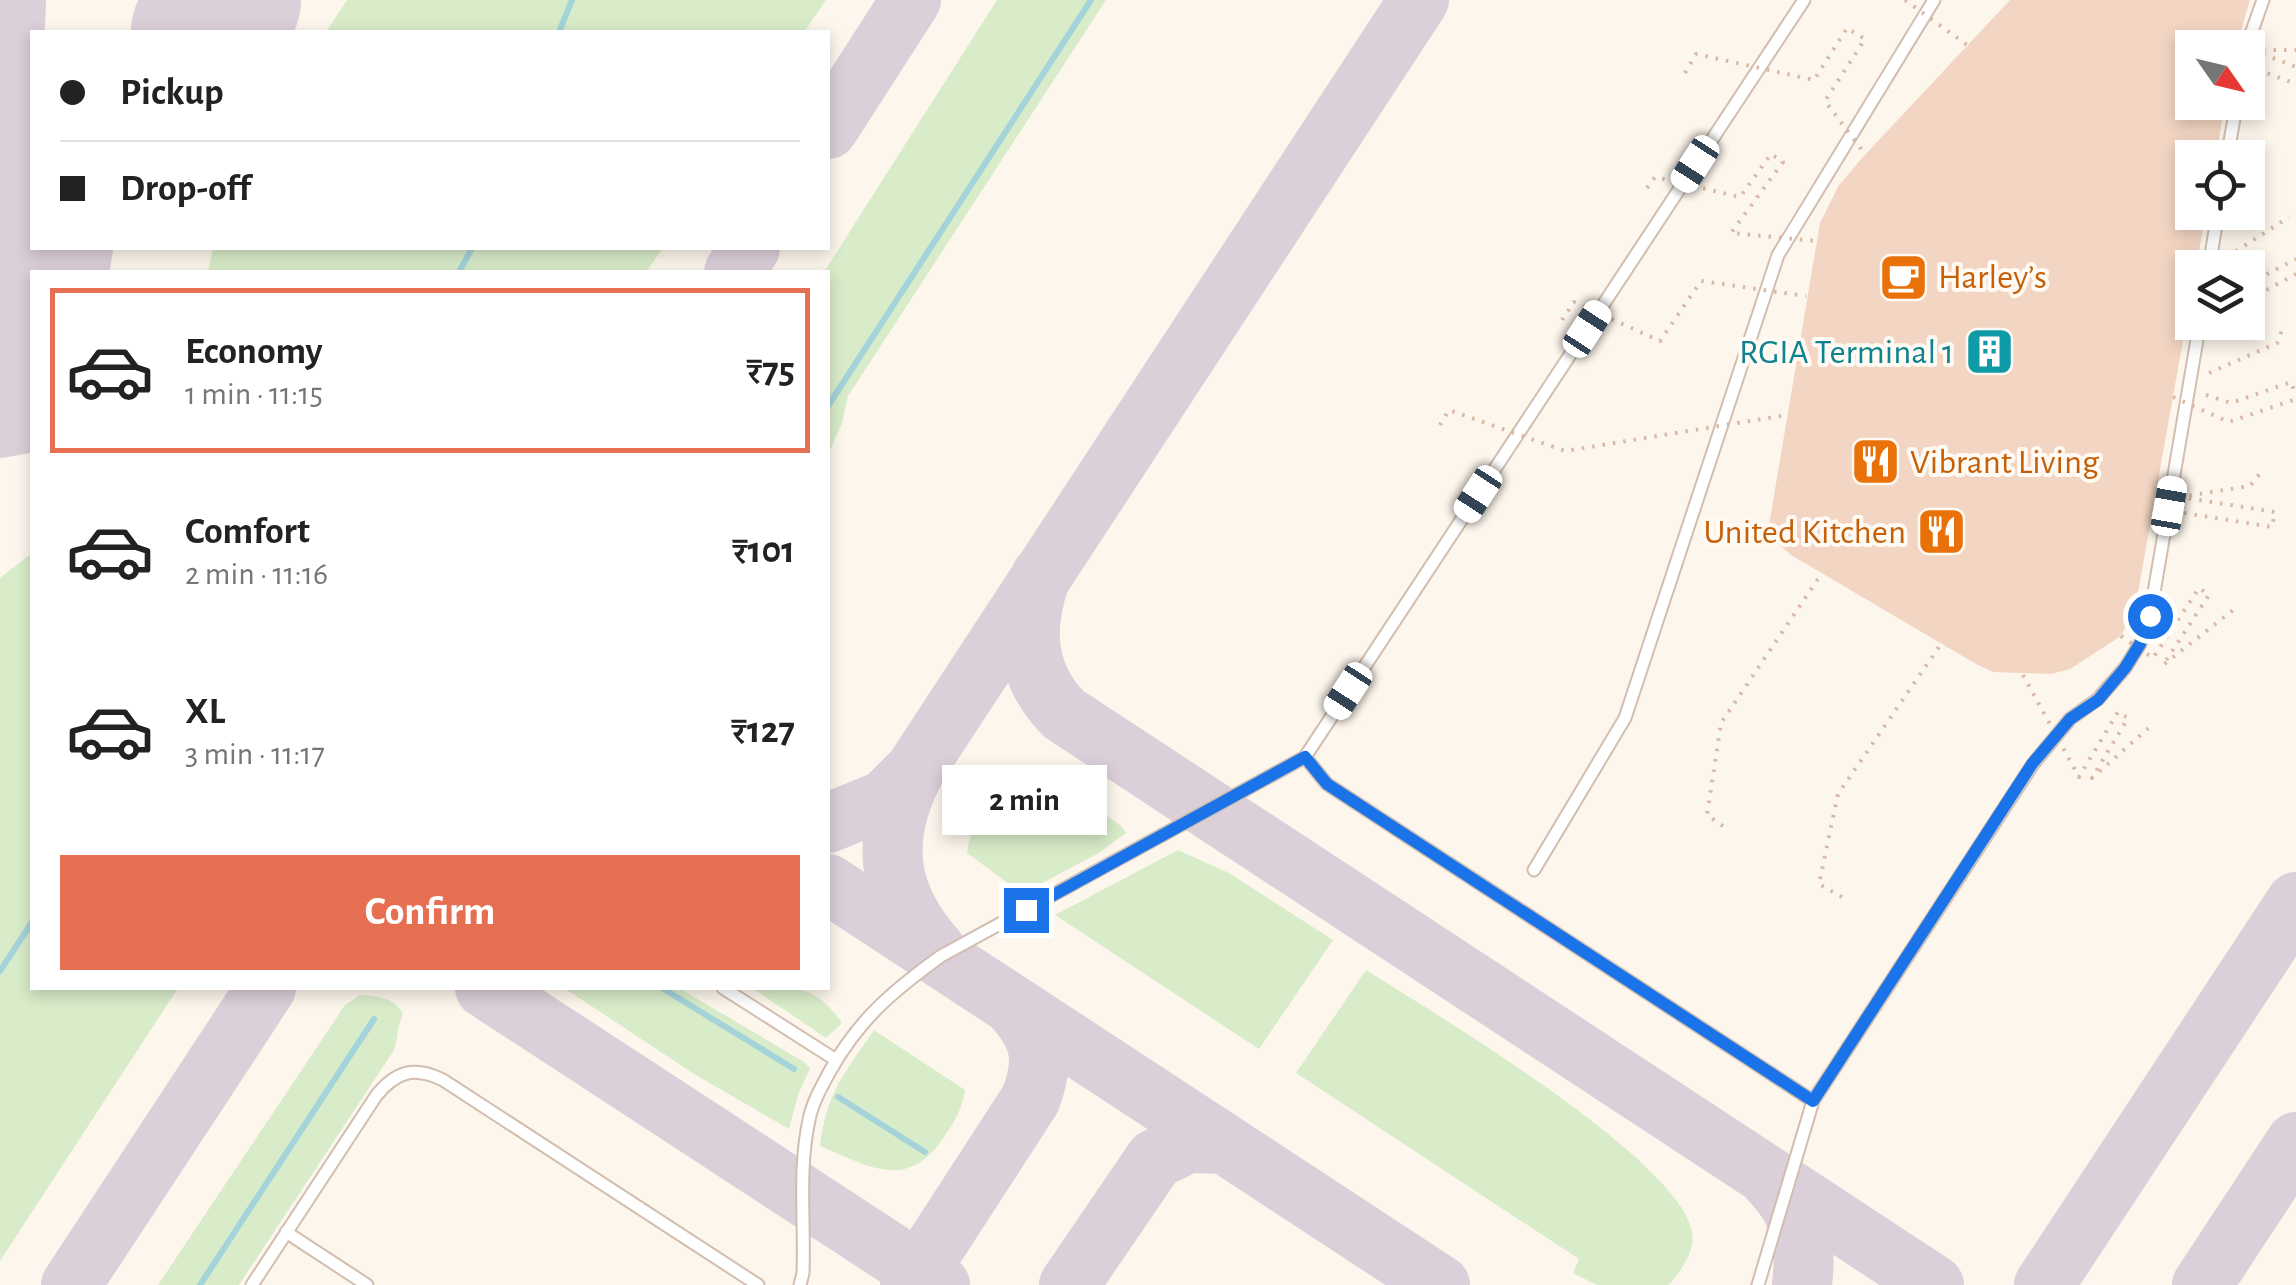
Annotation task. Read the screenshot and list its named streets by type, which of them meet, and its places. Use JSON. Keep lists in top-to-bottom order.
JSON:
{
  "places": {
    "cafe": ["Harley’s"],
    "building": ["RGIA Terminal 1"],
    "restaurant": ["Vibrant Living", "United Kitchen"]
  },
  "north": "bottom right",
  "page": {
    "banner": ["Pickup", "Drop-off"],
    "list": [
      {
        "name": "Economy",
        "note": "1 min · 11:15",
        "value": "₹75"
      },
      {
        "name": "Comfort",
        "note": "2 min · 11:16",
        "value": "₹101"
      },
      {
        "name": "XL",
        "note": "3 min · 11:17",
        "value": "₹127"
      }
    ],
    "bubble": "2 min",
    "buttons": "Confirm"
  }
}
